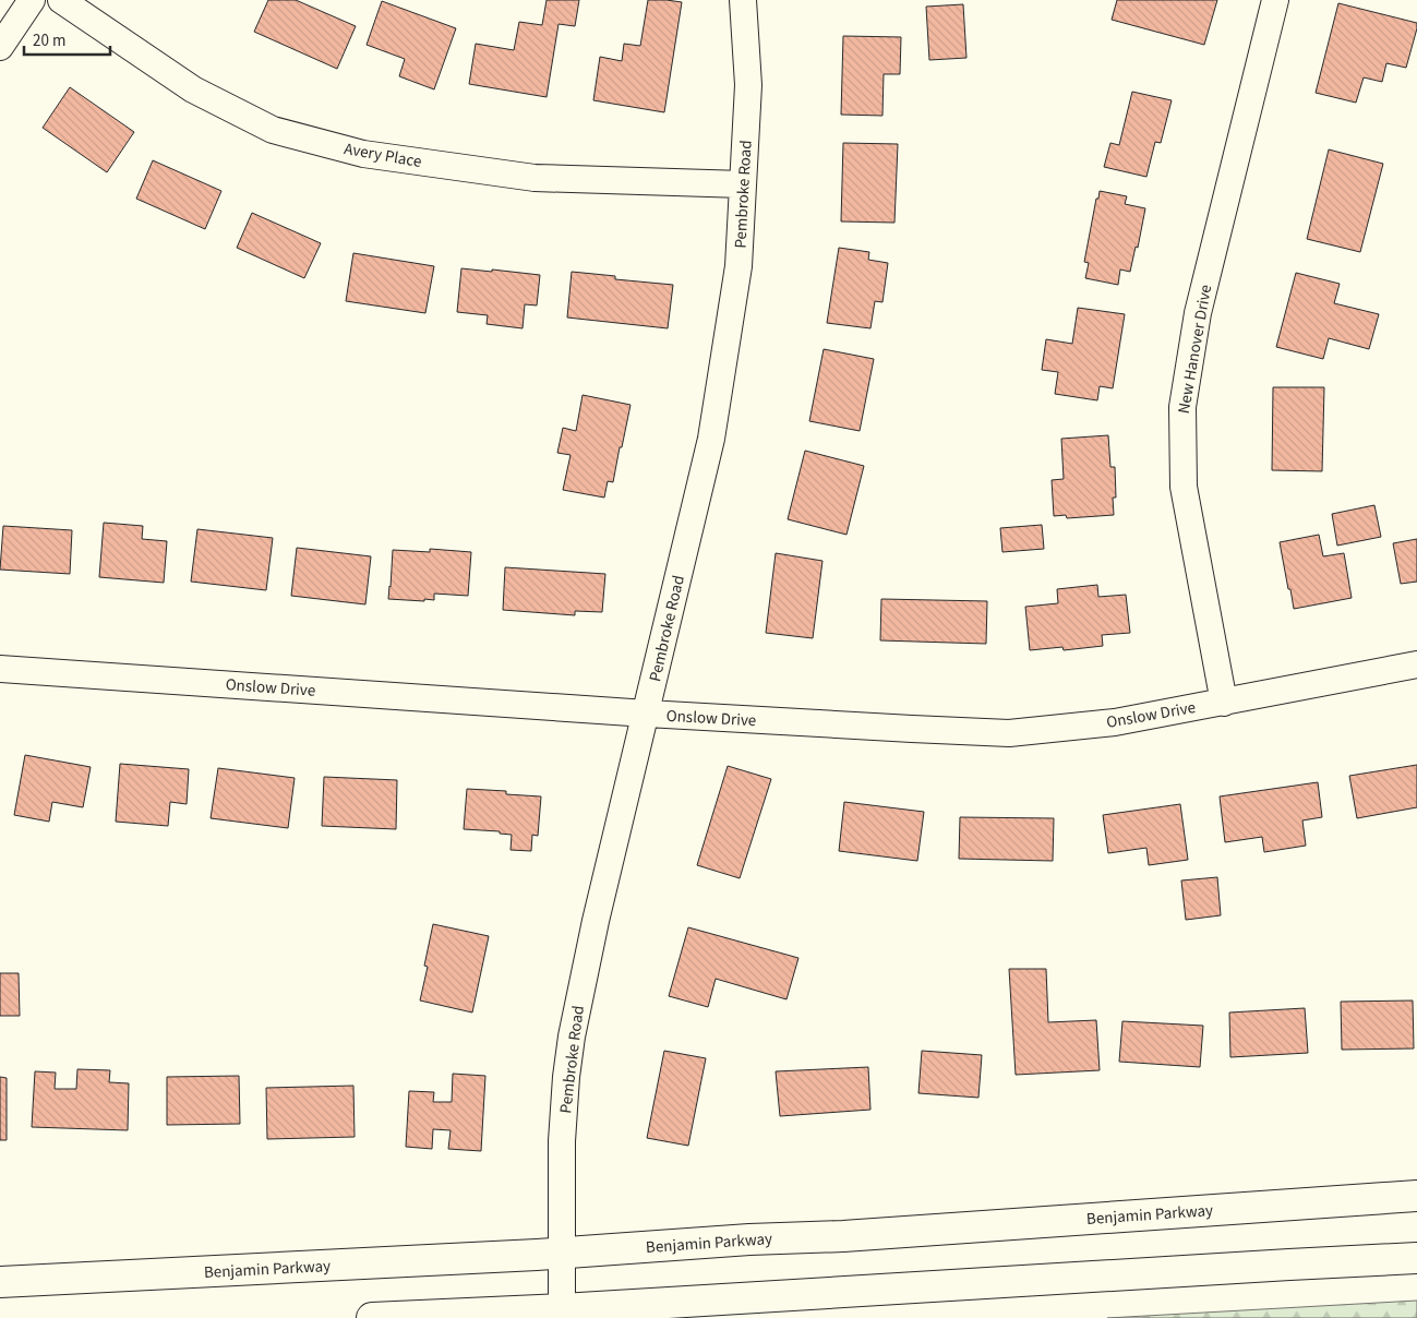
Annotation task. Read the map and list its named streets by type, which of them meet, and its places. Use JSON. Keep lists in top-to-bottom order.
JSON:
{
  "streets": {
    "highway": ["Benjamin Parkway"],
    "street": [
      "Avery Place",
      "Pembroke Road",
      "New Hanover Drive",
      "Onslow Drive"
    ]
  },
  "crossings": [
    ["Avery Place", "Pembroke Road"],
    ["Pembroke Road", "Onslow Drive"],
    ["Pembroke Road", "Benjamin Parkway"],
    ["New Hanover Drive", "Onslow Drive"]
  ],
  "scale_bar": "20 m"
}
